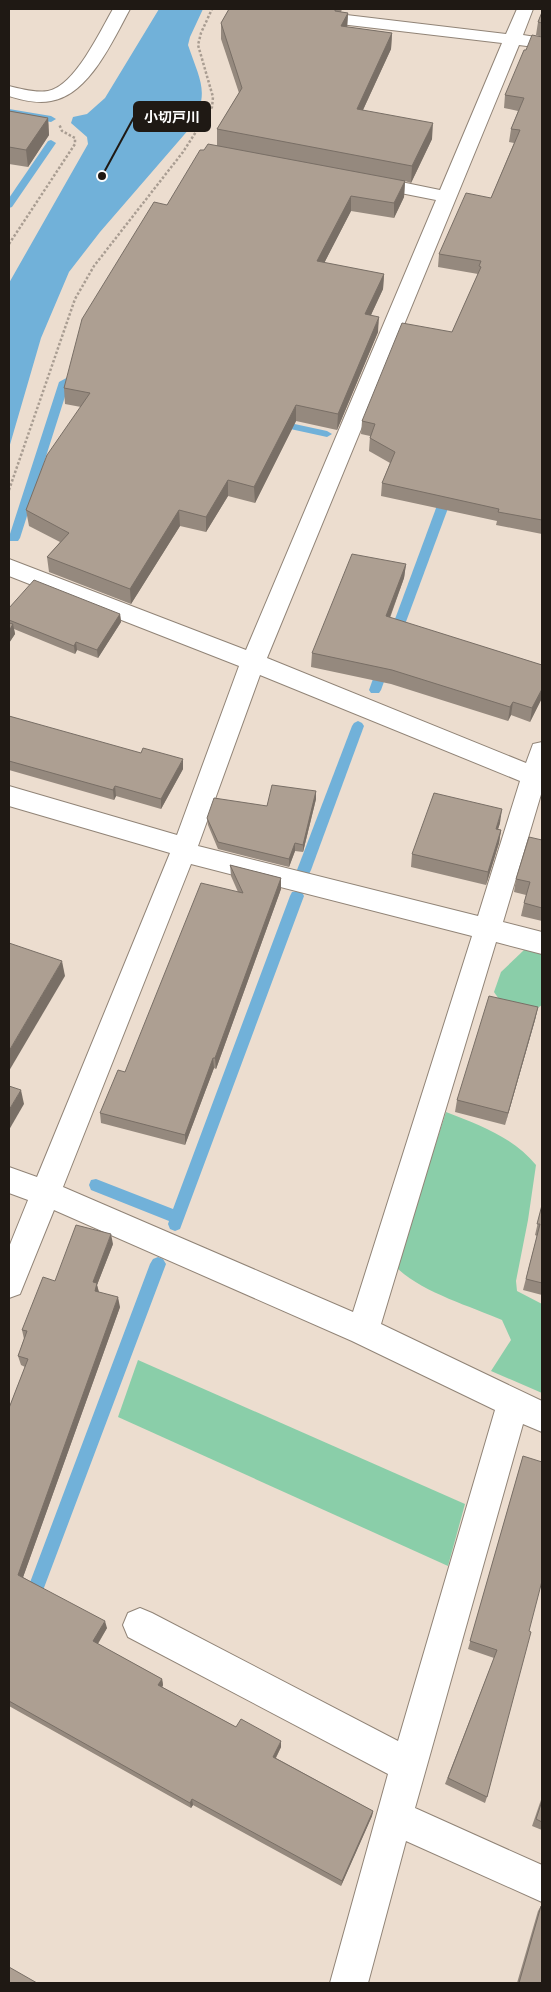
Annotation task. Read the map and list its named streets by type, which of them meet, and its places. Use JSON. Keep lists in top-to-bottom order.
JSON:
{
  "places": ["小切戸川"]
}
